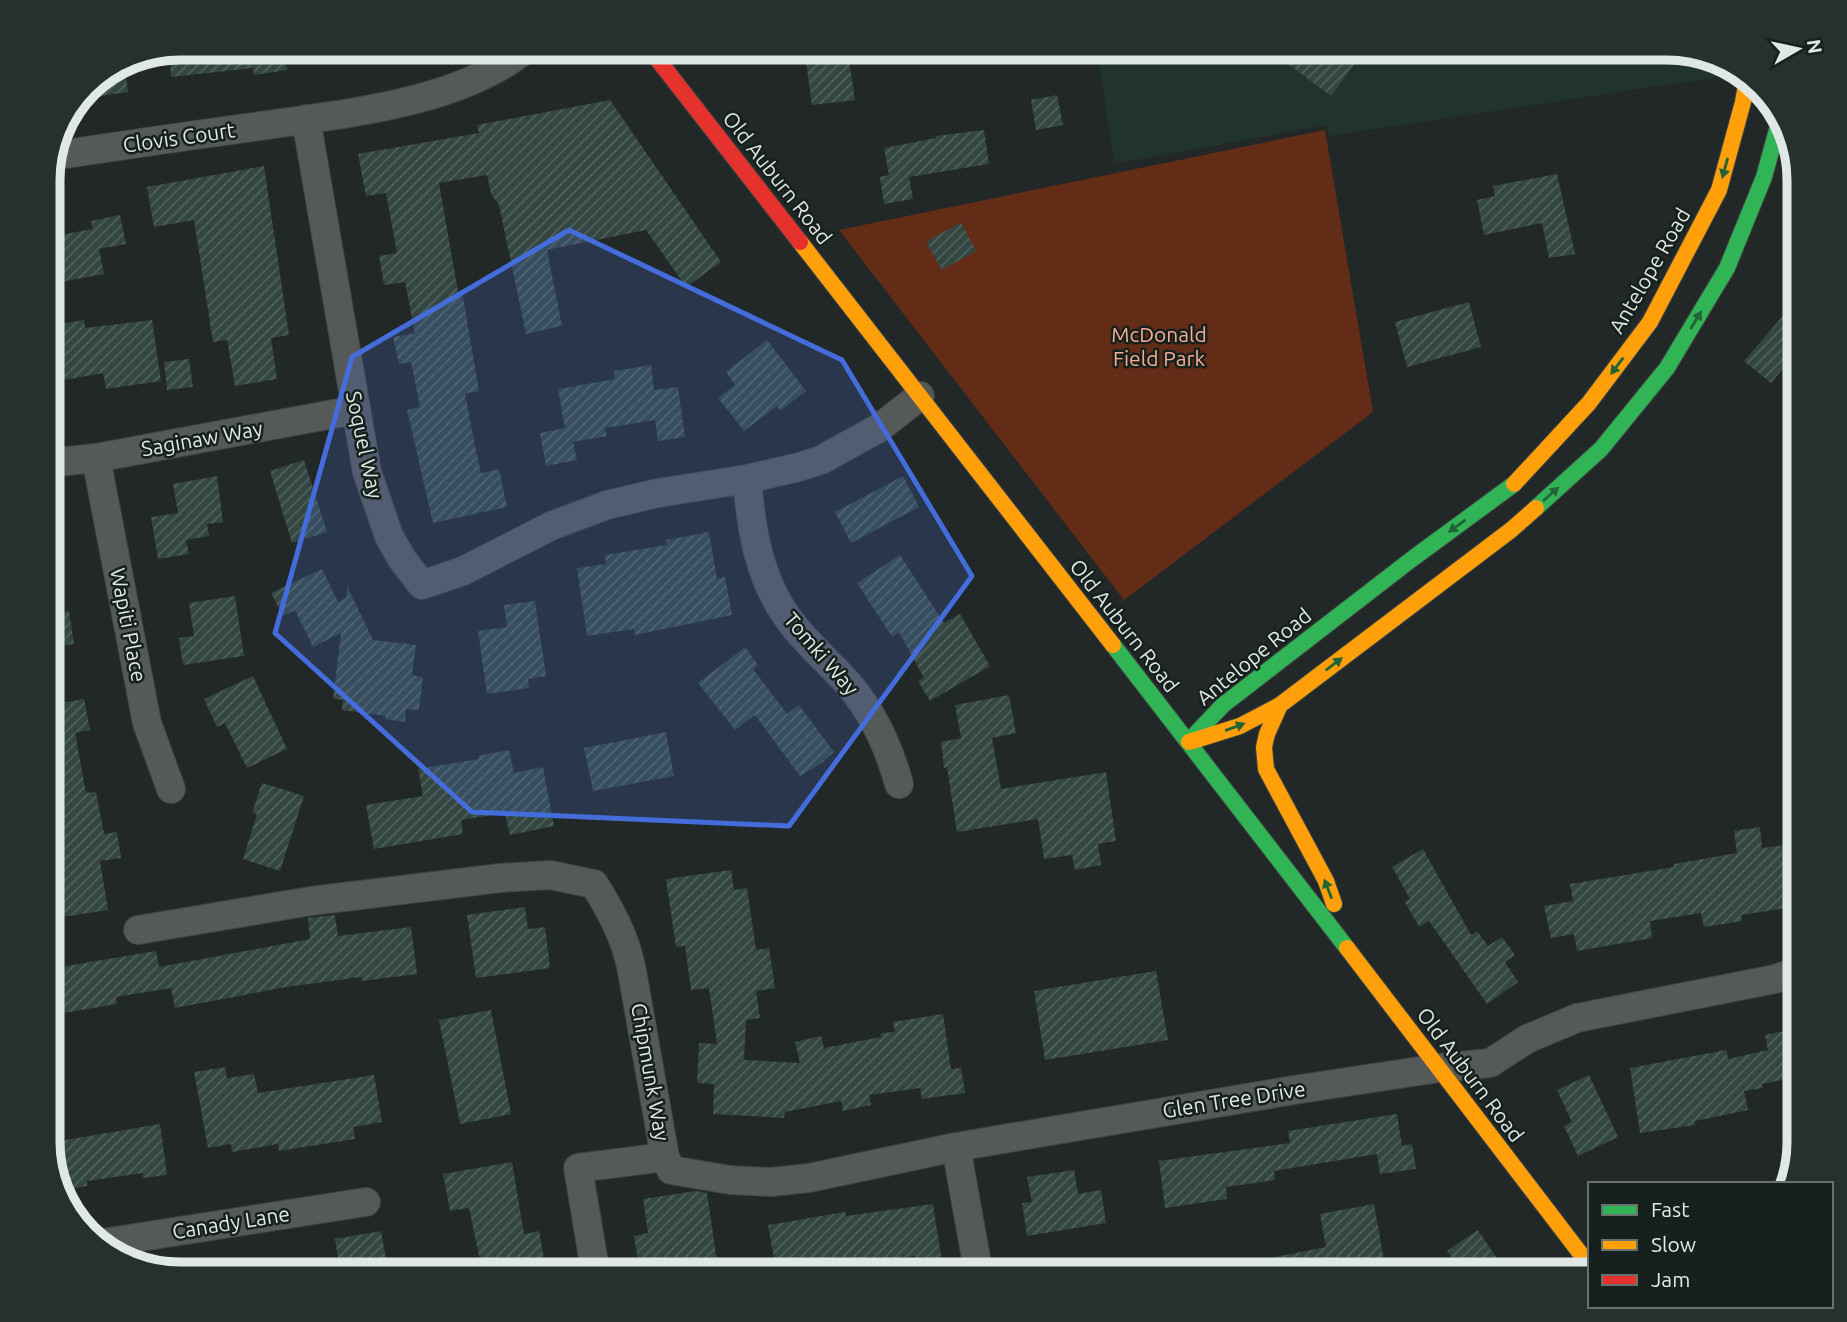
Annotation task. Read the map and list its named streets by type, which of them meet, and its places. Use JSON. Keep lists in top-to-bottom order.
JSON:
{
  "streets": {
    "main road": ["Old Auburn Road", "Antelope Road"],
    "street": [
      "Clovis Court",
      "Saginaw Way",
      "Soquel Way",
      "Wapiti Place",
      "Tomki Way",
      "Chipmunk Way",
      "Glen Tree Drive",
      "Canady Lane"
    ]
  },
  "crossings": [
    ["Clovis Court", "Soquel Way"],
    ["Old Auburn Road", "Antelope Road"],
    ["Old Auburn Road", "Soquel Way"],
    ["Old Auburn Road", "Glen Tree Drive"],
    ["Saginaw Way", "Soquel Way"],
    ["Saginaw Way", "Wapiti Place"],
    ["Soquel Way", "Tomki Way"],
    ["Chipmunk Way", "Glen Tree Drive"]
  ],
  "parks": ["McDonald Field Park"],
  "legend": ["Fast", "Slow", "Jam"],
  "north": "right"
}
